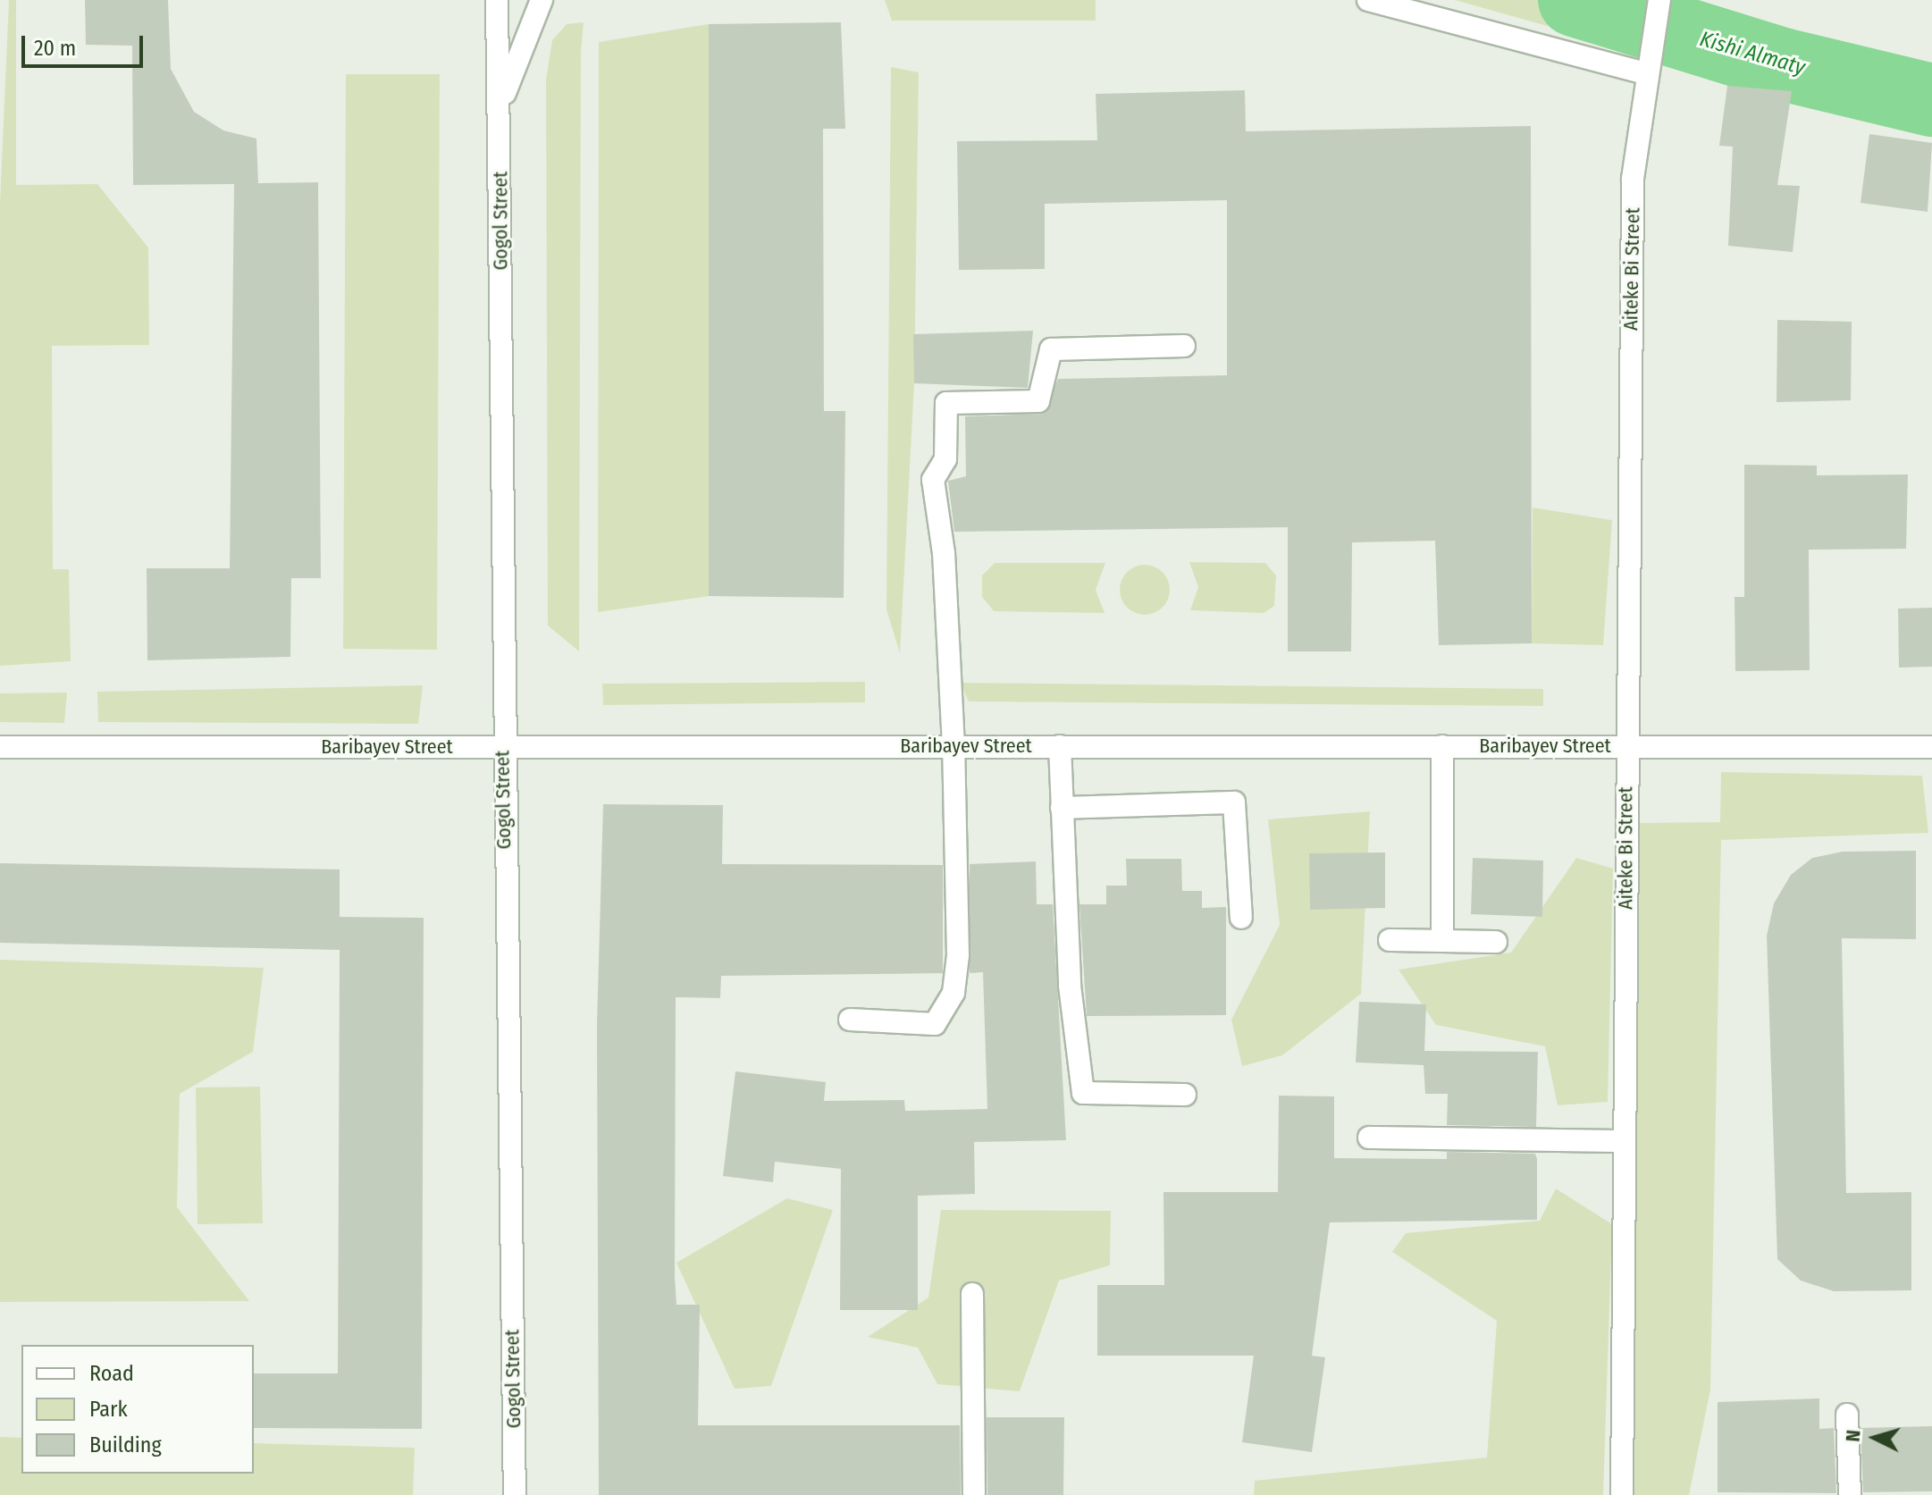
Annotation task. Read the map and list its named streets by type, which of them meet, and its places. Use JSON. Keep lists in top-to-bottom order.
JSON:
{
  "streets": {
    "street": ["Gogol Street", "Aiteke Bi Street", "Baribayev Street"]
  },
  "crossings": [
    ["Gogol Street", "Baribayev Street"],
    ["Aiteke Bi Street", "Baribayev Street"]
  ],
  "water": ["Kіshі Almaty"],
  "legend": ["Road", "Park", "Building"],
  "scale_bar": "20 m",
  "north": "left"
}
